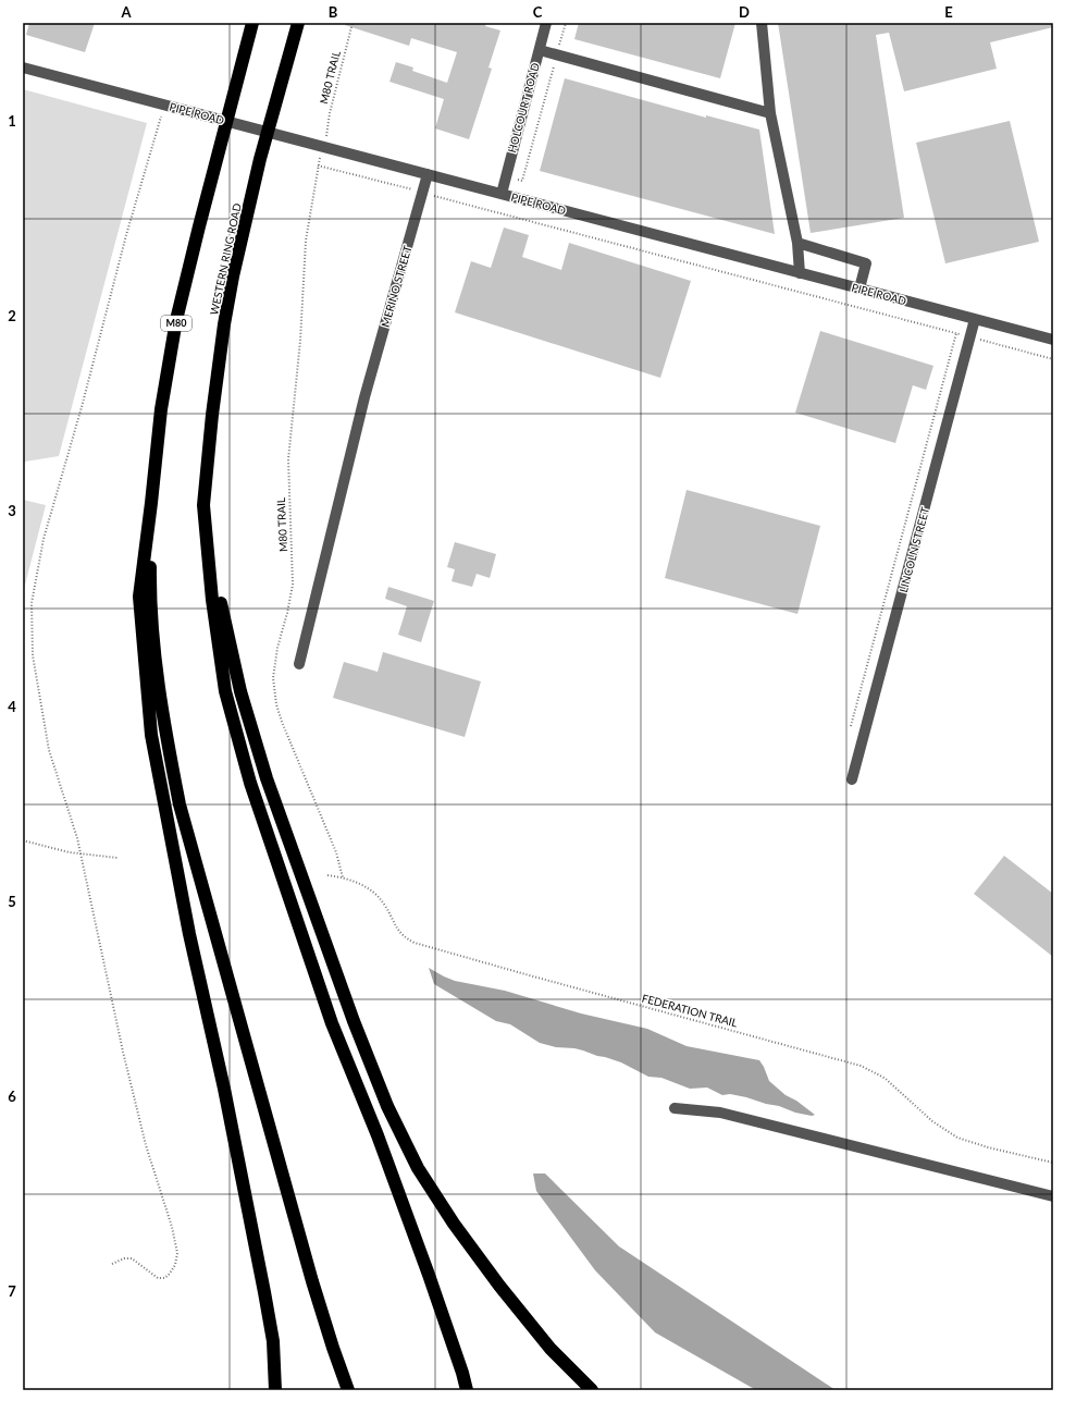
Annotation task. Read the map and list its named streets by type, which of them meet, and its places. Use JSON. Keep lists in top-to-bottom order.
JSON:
{
  "streets": {
    "highway": ["WESTERN RING ROAD", "M80"],
    "street": [
      "HOLCOURT ROAD",
      "PIPE ROAD",
      "MERINO STREET",
      "LINCOLN STREET"
    ],
    "path": ["M80 TRAIL", "FEDERATION TRAIL"]
  },
  "crossings": [
    ["M80 TRAIL", "FEDERATION TRAIL"],
    ["HOLCOURT ROAD", "PIPE ROAD"],
    ["PIPE ROAD", "MERINO STREET"],
    ["PIPE ROAD", "LINCOLN STREET"]
  ],
  "grid": {
    "columns": [
      "A",
      "B",
      "C",
      "D",
      "E"
    ],
    "rows": [
      "1",
      "2",
      "3",
      "4",
      "5",
      "6",
      "7"
    ]
  }
}
